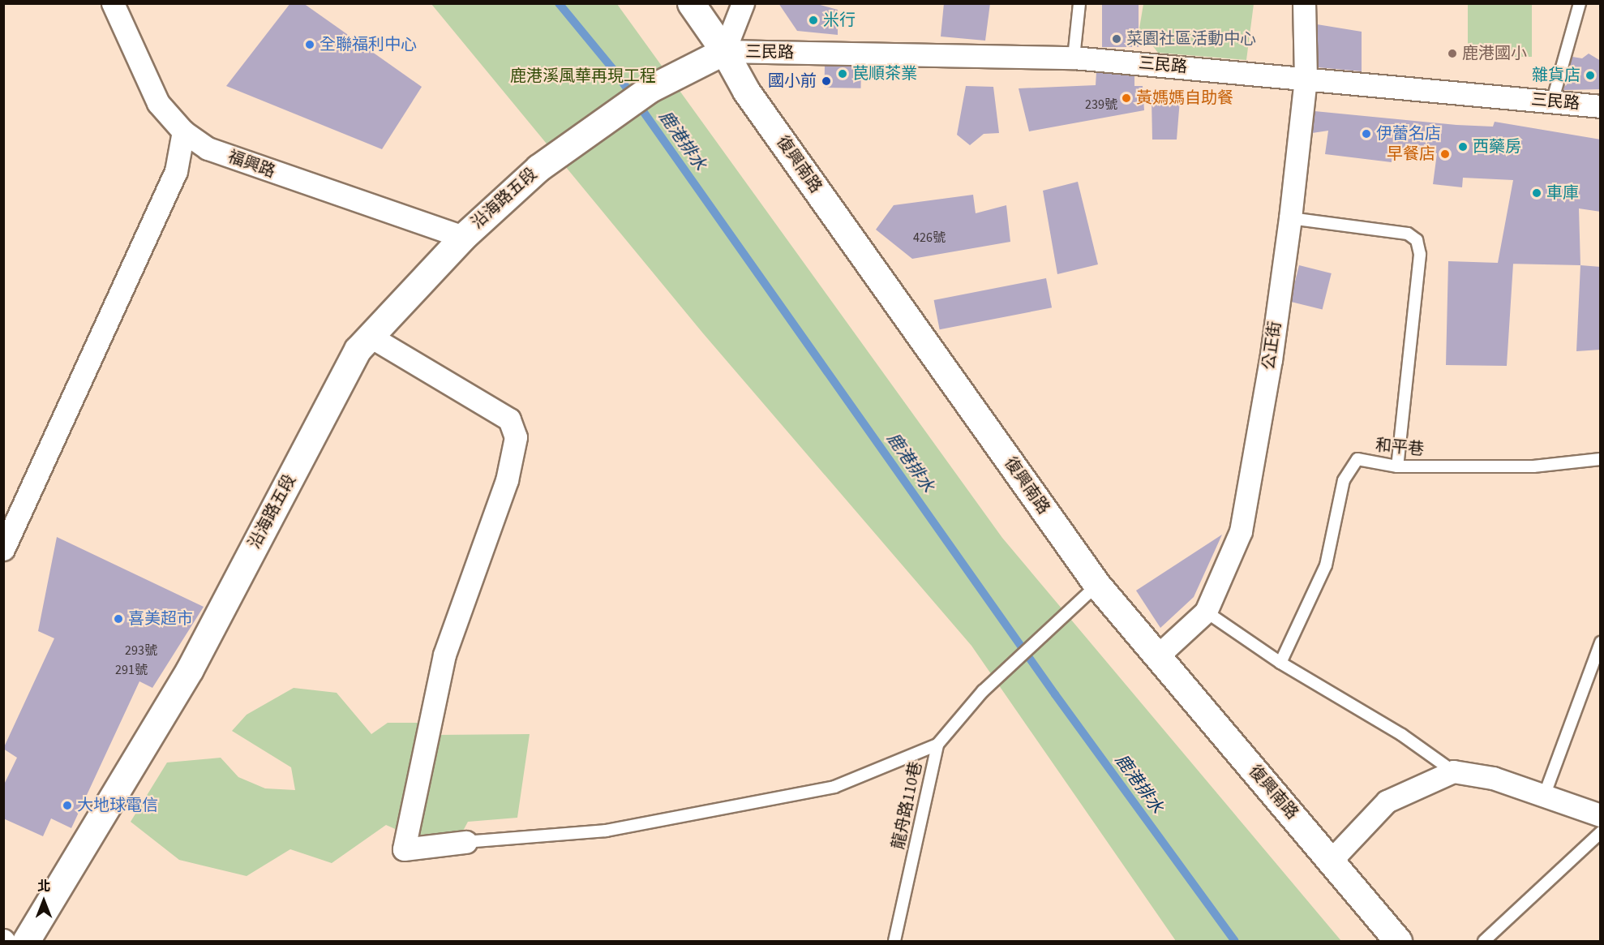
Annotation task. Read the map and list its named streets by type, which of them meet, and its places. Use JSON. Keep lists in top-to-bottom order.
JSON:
{
  "streets": {
    "street": [
      "三民路",
      "福興路",
      "復興南路",
      "沿海路五段",
      "公正街"
    ],
    "lane": ["和平巷", "龍舟路110巷"]
  },
  "crossings": [
    ["三民路", "復興南路"],
    ["三民路", "沿海路五段"],
    ["三民路", "公正街"],
    ["福興路", "沿海路五段"],
    ["復興南路", "沿海路五段"],
    ["復興南路", "公正街"],
    ["復興南路", "龍舟路110巷"]
  ],
  "water": ["鹿港排水"],
  "parks": ["鹿港溪風華再現工程"],
  "places": [
    "米行",
    "菜園社區活動中心",
    "全聯福利中心",
    "鹿港國小",
    "苠順茶業",
    "雜貨店",
    "國小前",
    "黃媽媽自助餐",
    "伊蕾名店",
    "西藥房",
    "早餐店",
    "車庫",
    "喜美超市",
    "大地球電信"
  ],
  "house_numbers": [
    "239號",
    "426號",
    "293號",
    "291號"
  ],
  "north": "top"
}
